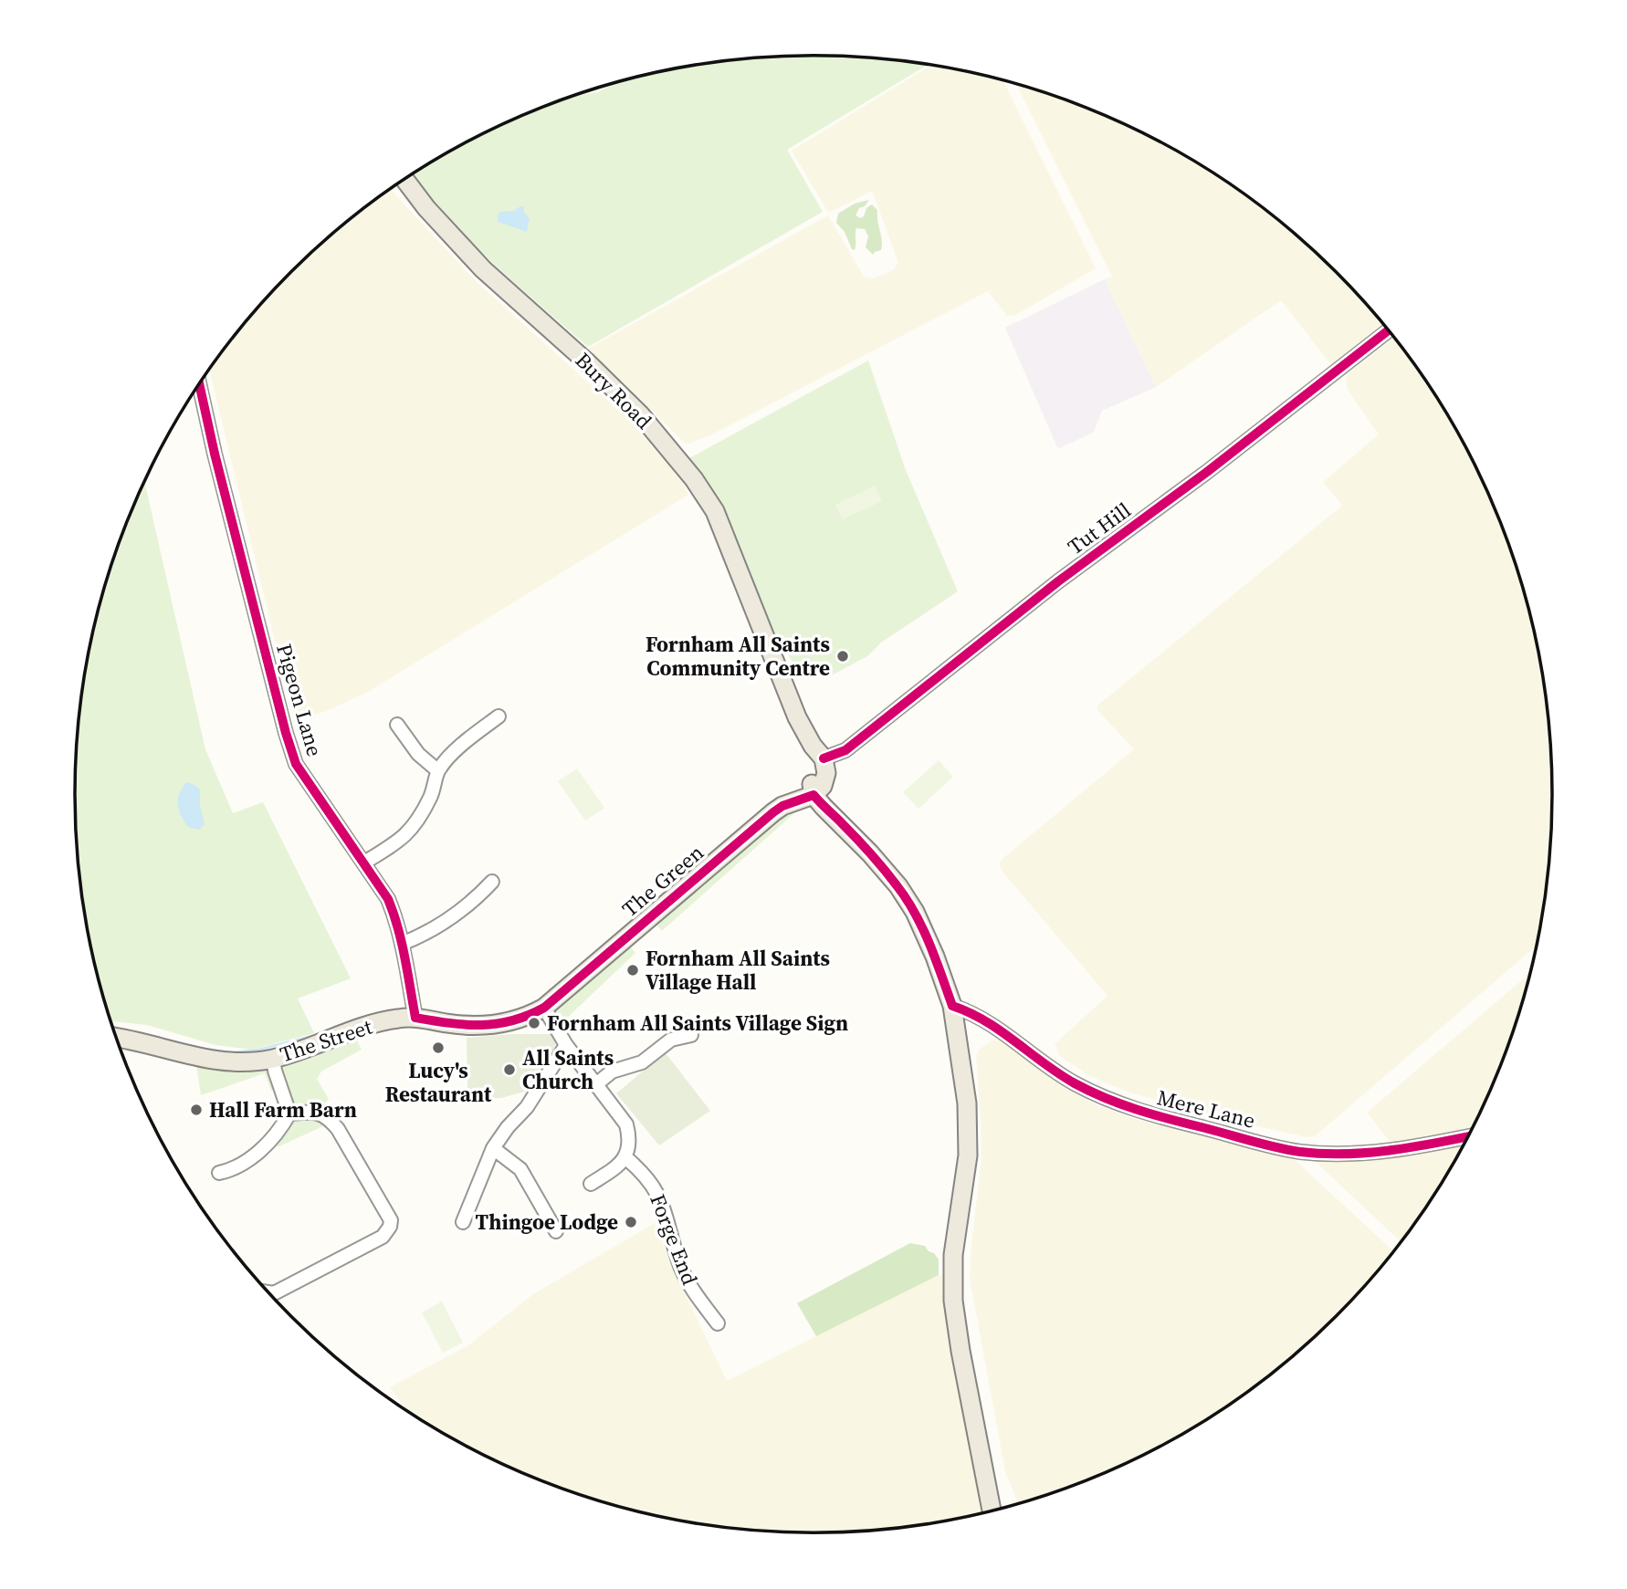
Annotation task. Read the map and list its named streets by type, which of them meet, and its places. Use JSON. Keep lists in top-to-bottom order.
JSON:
{
  "streets": {
    "main road": ["Bury Road", "The Green", "The Street"],
    "street": [
      "Tut Hill",
      "Pigeon Lane",
      "Mere Lane",
      "Forge End"
    ]
  },
  "crossings": [
    ["Bury Road", "Tut Hill"],
    ["Pigeon Lane", "The Street"],
    ["The Green", "The Street"]
  ],
  "places": [
    "Fornham All Saints Community Centre",
    "Fornham All Saints Village Hall",
    "Fornham All Saints Village Sign",
    "Lucy's Restaurant",
    "All Saints Church",
    "Hall Farm Barn",
    "Thingoe Lodge"
  ]
}
